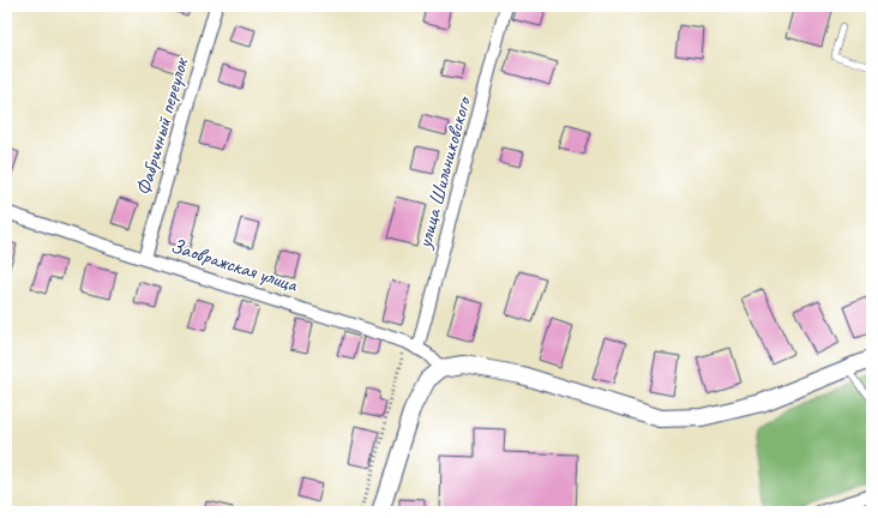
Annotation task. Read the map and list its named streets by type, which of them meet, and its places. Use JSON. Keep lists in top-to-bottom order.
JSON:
{
  "streets": {
    "street": ["Фабричный переулок", "улица Шильниковского", "Заовражская улица"]
  },
  "crossings": [
    ["Фабричный переулок", "Заовражская улица"],
    ["улица Шильниковского", "Заовражская улица"]
  ]
}
